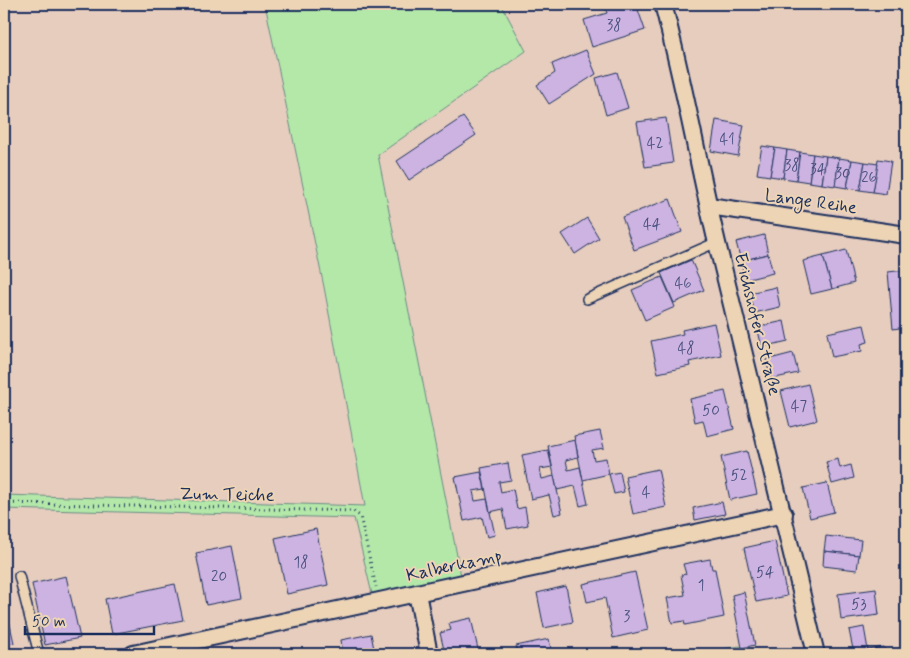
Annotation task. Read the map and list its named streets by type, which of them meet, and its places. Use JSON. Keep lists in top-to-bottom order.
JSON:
{
  "streets": {
    "street": ["Lange Reihe", "Erichshofer Straße", "Kalberkamp"],
    "path": ["Zum Teiche"]
  },
  "crossings": [
    ["Lange Reihe", "Erichshofer Straße"],
    ["Erichshofer Straße", "Kalberkamp"],
    ["Zum Teiche", "Kalberkamp"]
  ],
  "house_numbers": [
    "38",
    "41",
    "42",
    "38",
    "34",
    "30",
    "26",
    "44",
    "46",
    "48",
    "47",
    "50",
    "52",
    "4",
    "18",
    "54",
    "20",
    "1",
    "53",
    "3"
  ],
  "scale_bar": "50 m"
}
